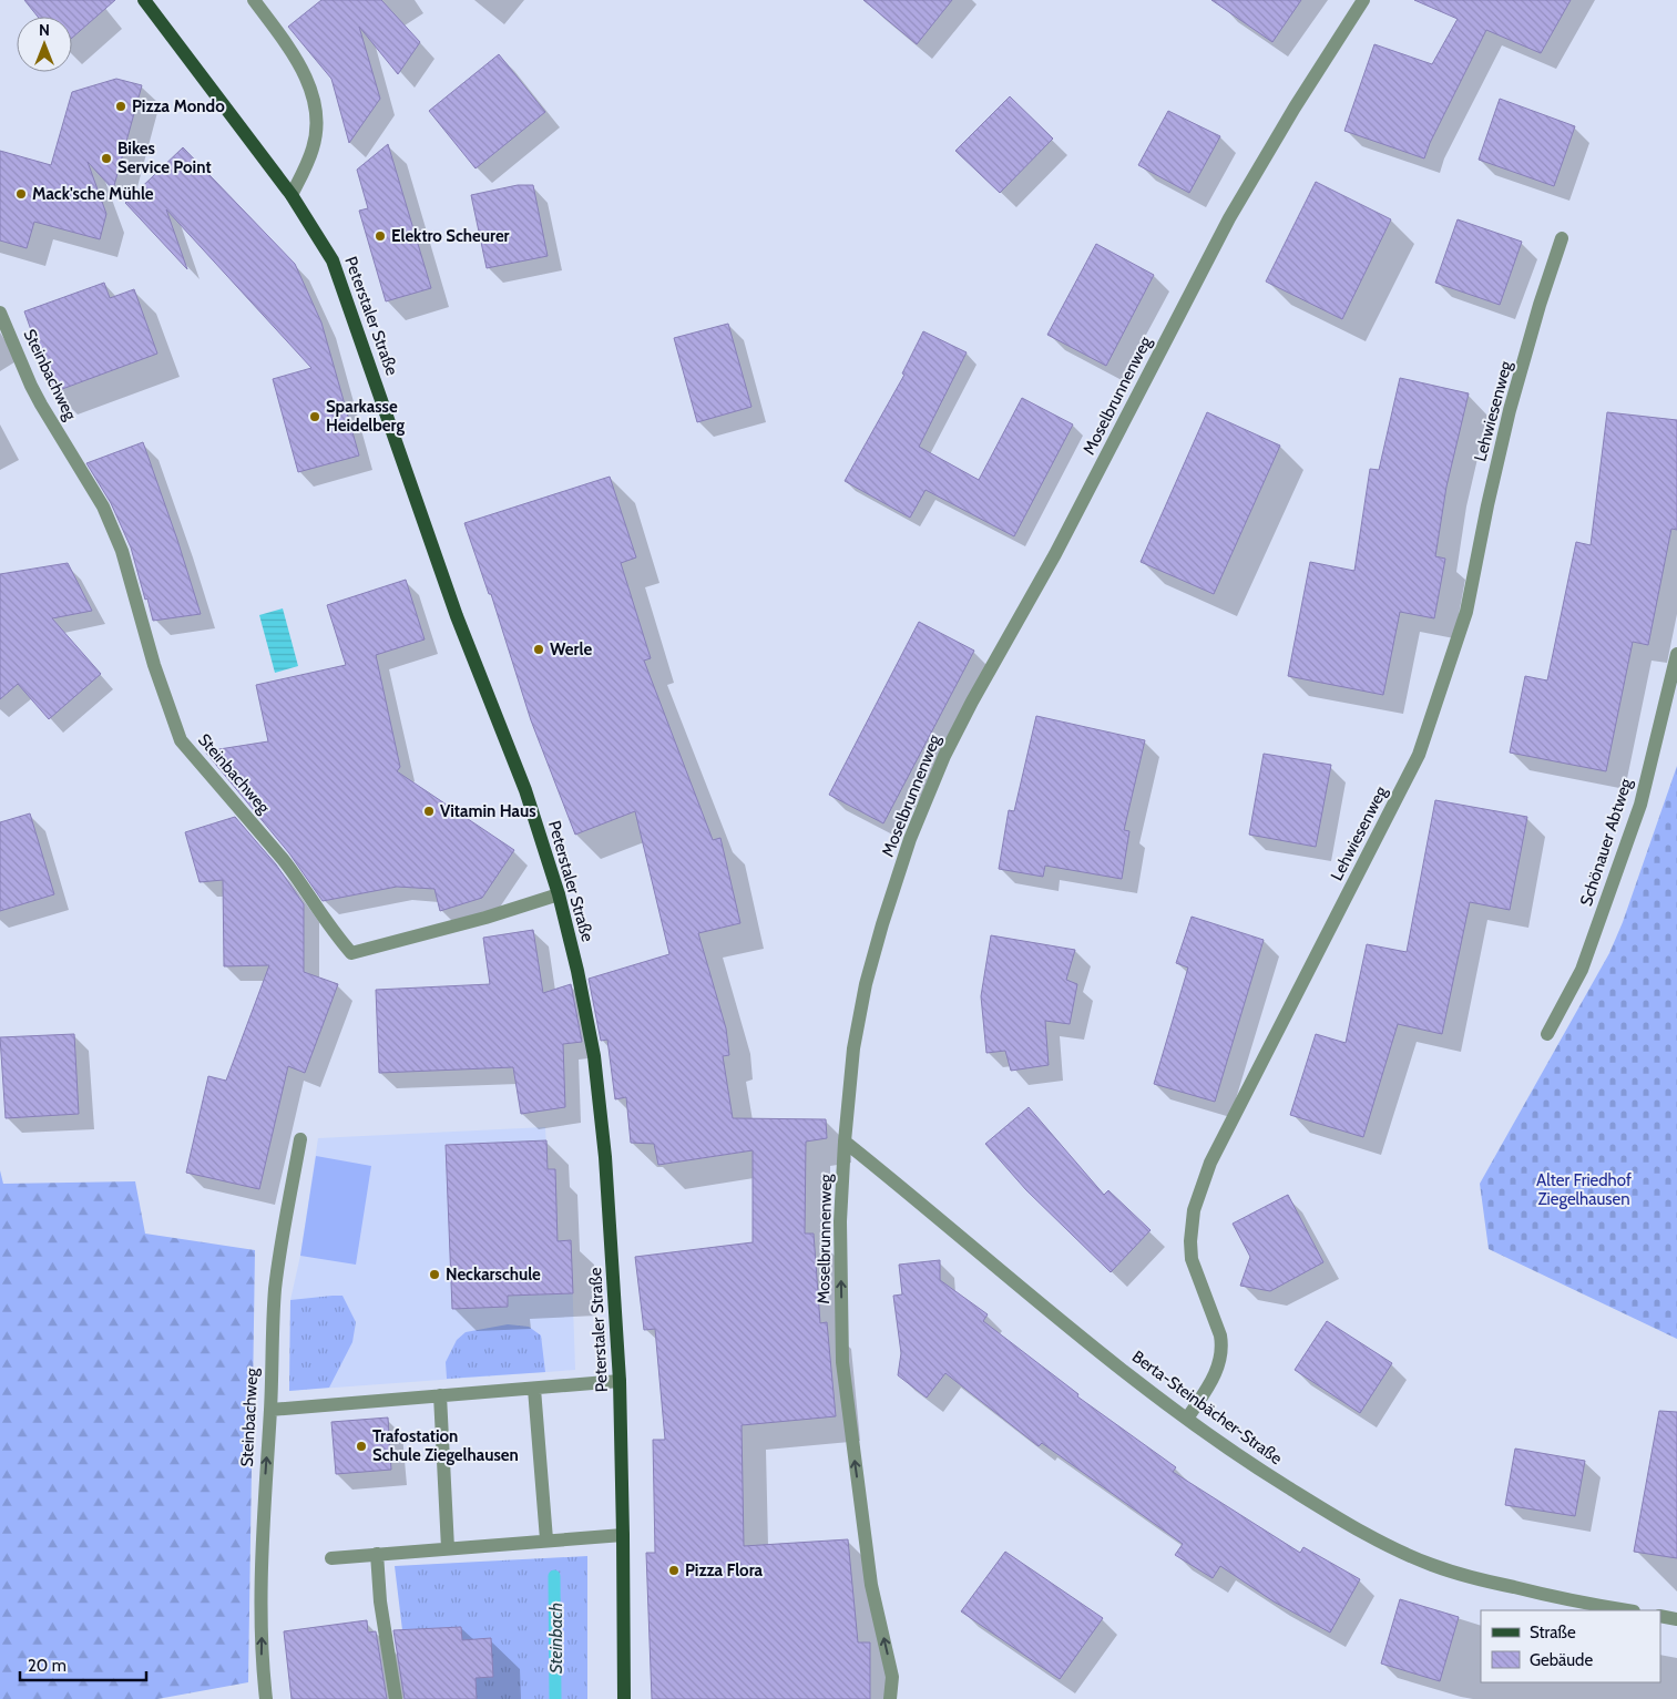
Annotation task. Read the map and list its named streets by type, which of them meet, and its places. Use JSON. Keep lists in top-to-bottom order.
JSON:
{
  "streets": {
    "main road": ["Peterstaler Straße"],
    "street": [
      "Steinbachweg",
      "Moselbrunnenweg",
      "Lehwiesenweg",
      "Schönauer Abtweg",
      "Berta-Steinbächer-Straße"
    ]
  },
  "crossings": [
    ["Peterstaler Straße", "Steinbachweg"],
    ["Moselbrunnenweg", "Berta-Steinbächer-Straße"],
    ["Lehwiesenweg", "Berta-Steinbächer-Straße"]
  ],
  "water": ["Steinbach"],
  "parks": ["Alter Friedhof Ziegelhausen"],
  "places": [
    "Pizza Mondo",
    "Bikes Service Point",
    "Mack'sche Mühle",
    "Elektro Scheurer",
    "Sparkasse Heidelberg",
    "Werle",
    "Vitamin Haus",
    "Neckarschule",
    "Trafostation Schule Ziegelhausen",
    "Pizza Flora"
  ],
  "legend": ["Straße", "Gebäude"],
  "scale_bar": "20 m",
  "north": "top"
}
